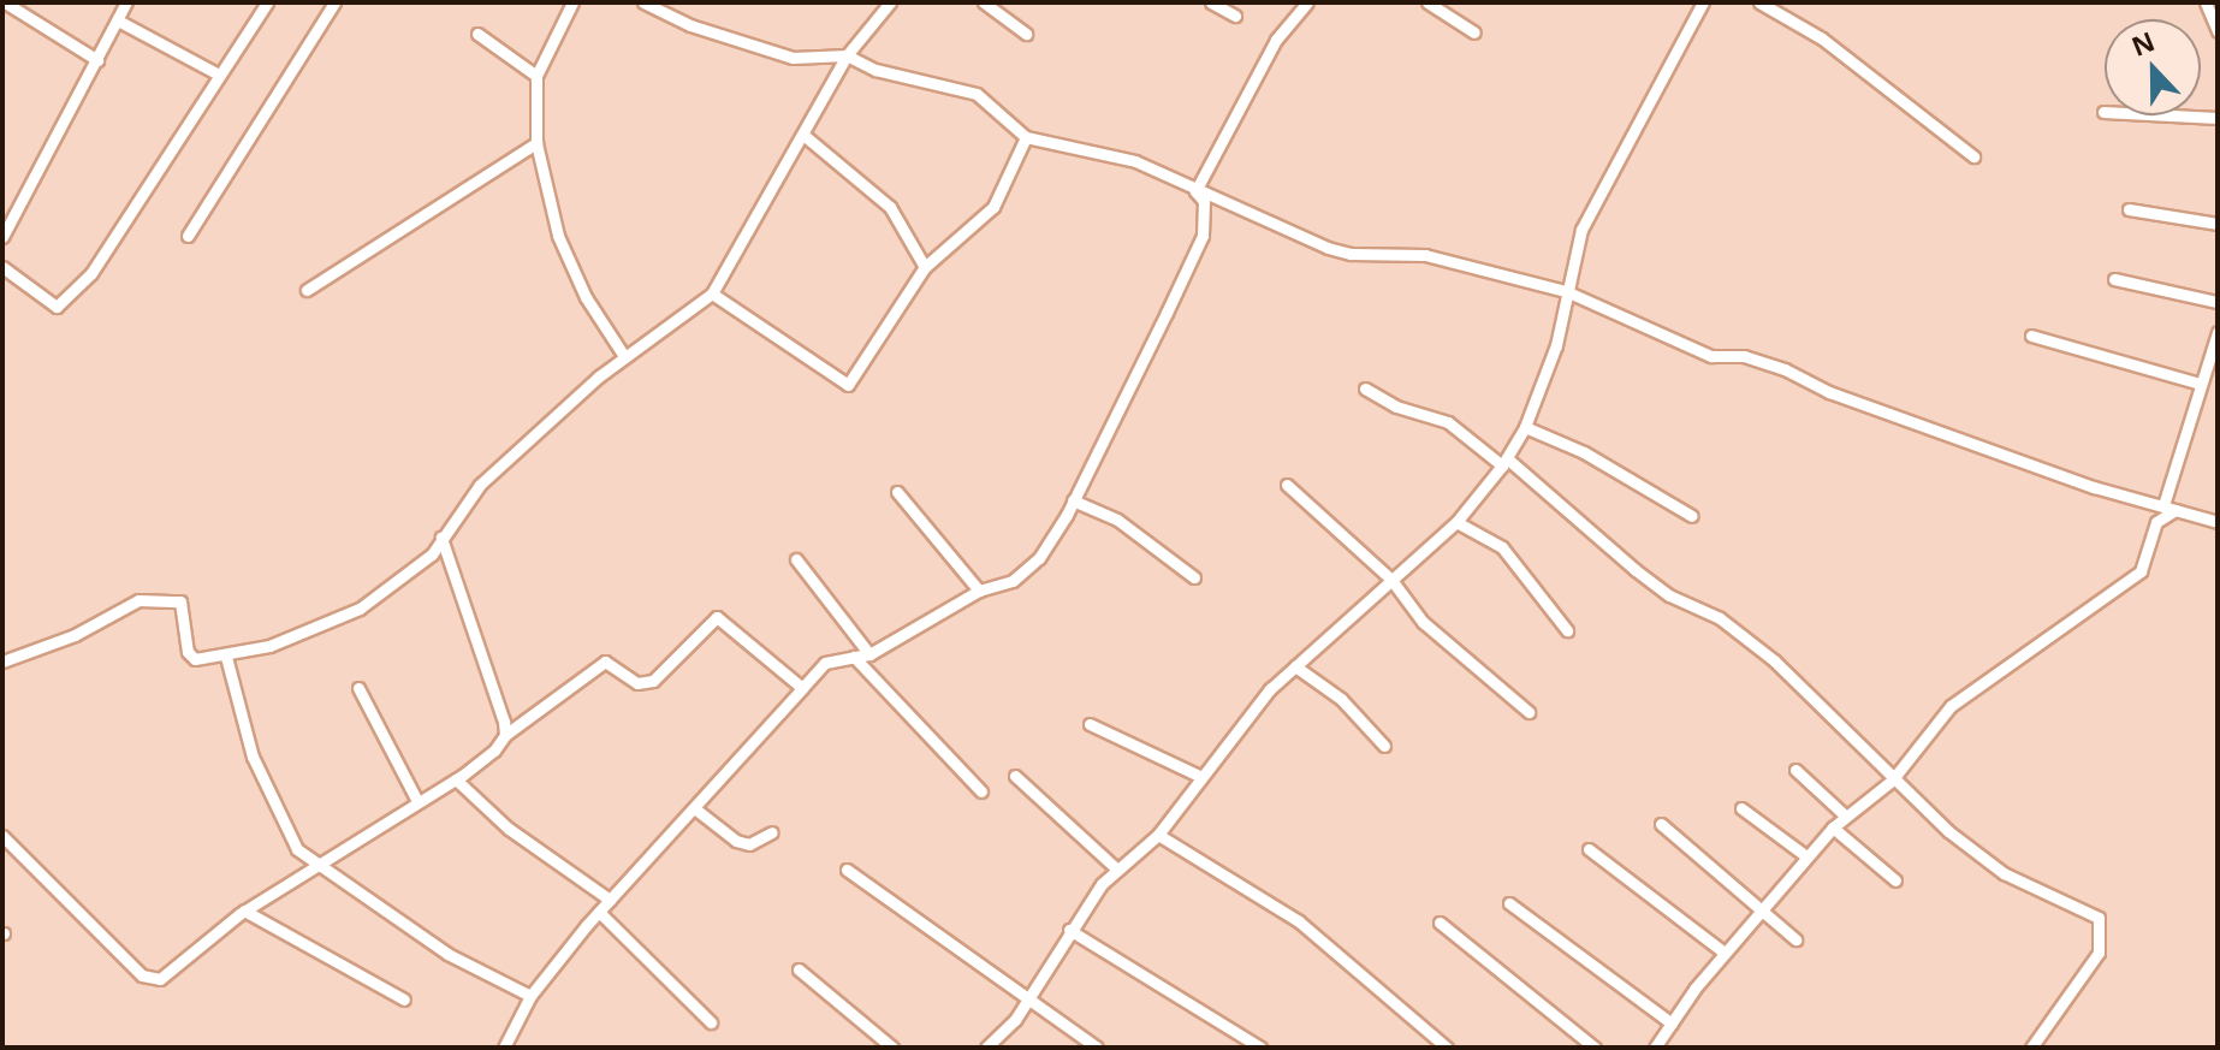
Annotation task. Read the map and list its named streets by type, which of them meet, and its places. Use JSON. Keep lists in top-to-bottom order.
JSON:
{
  "north": "top"
}
